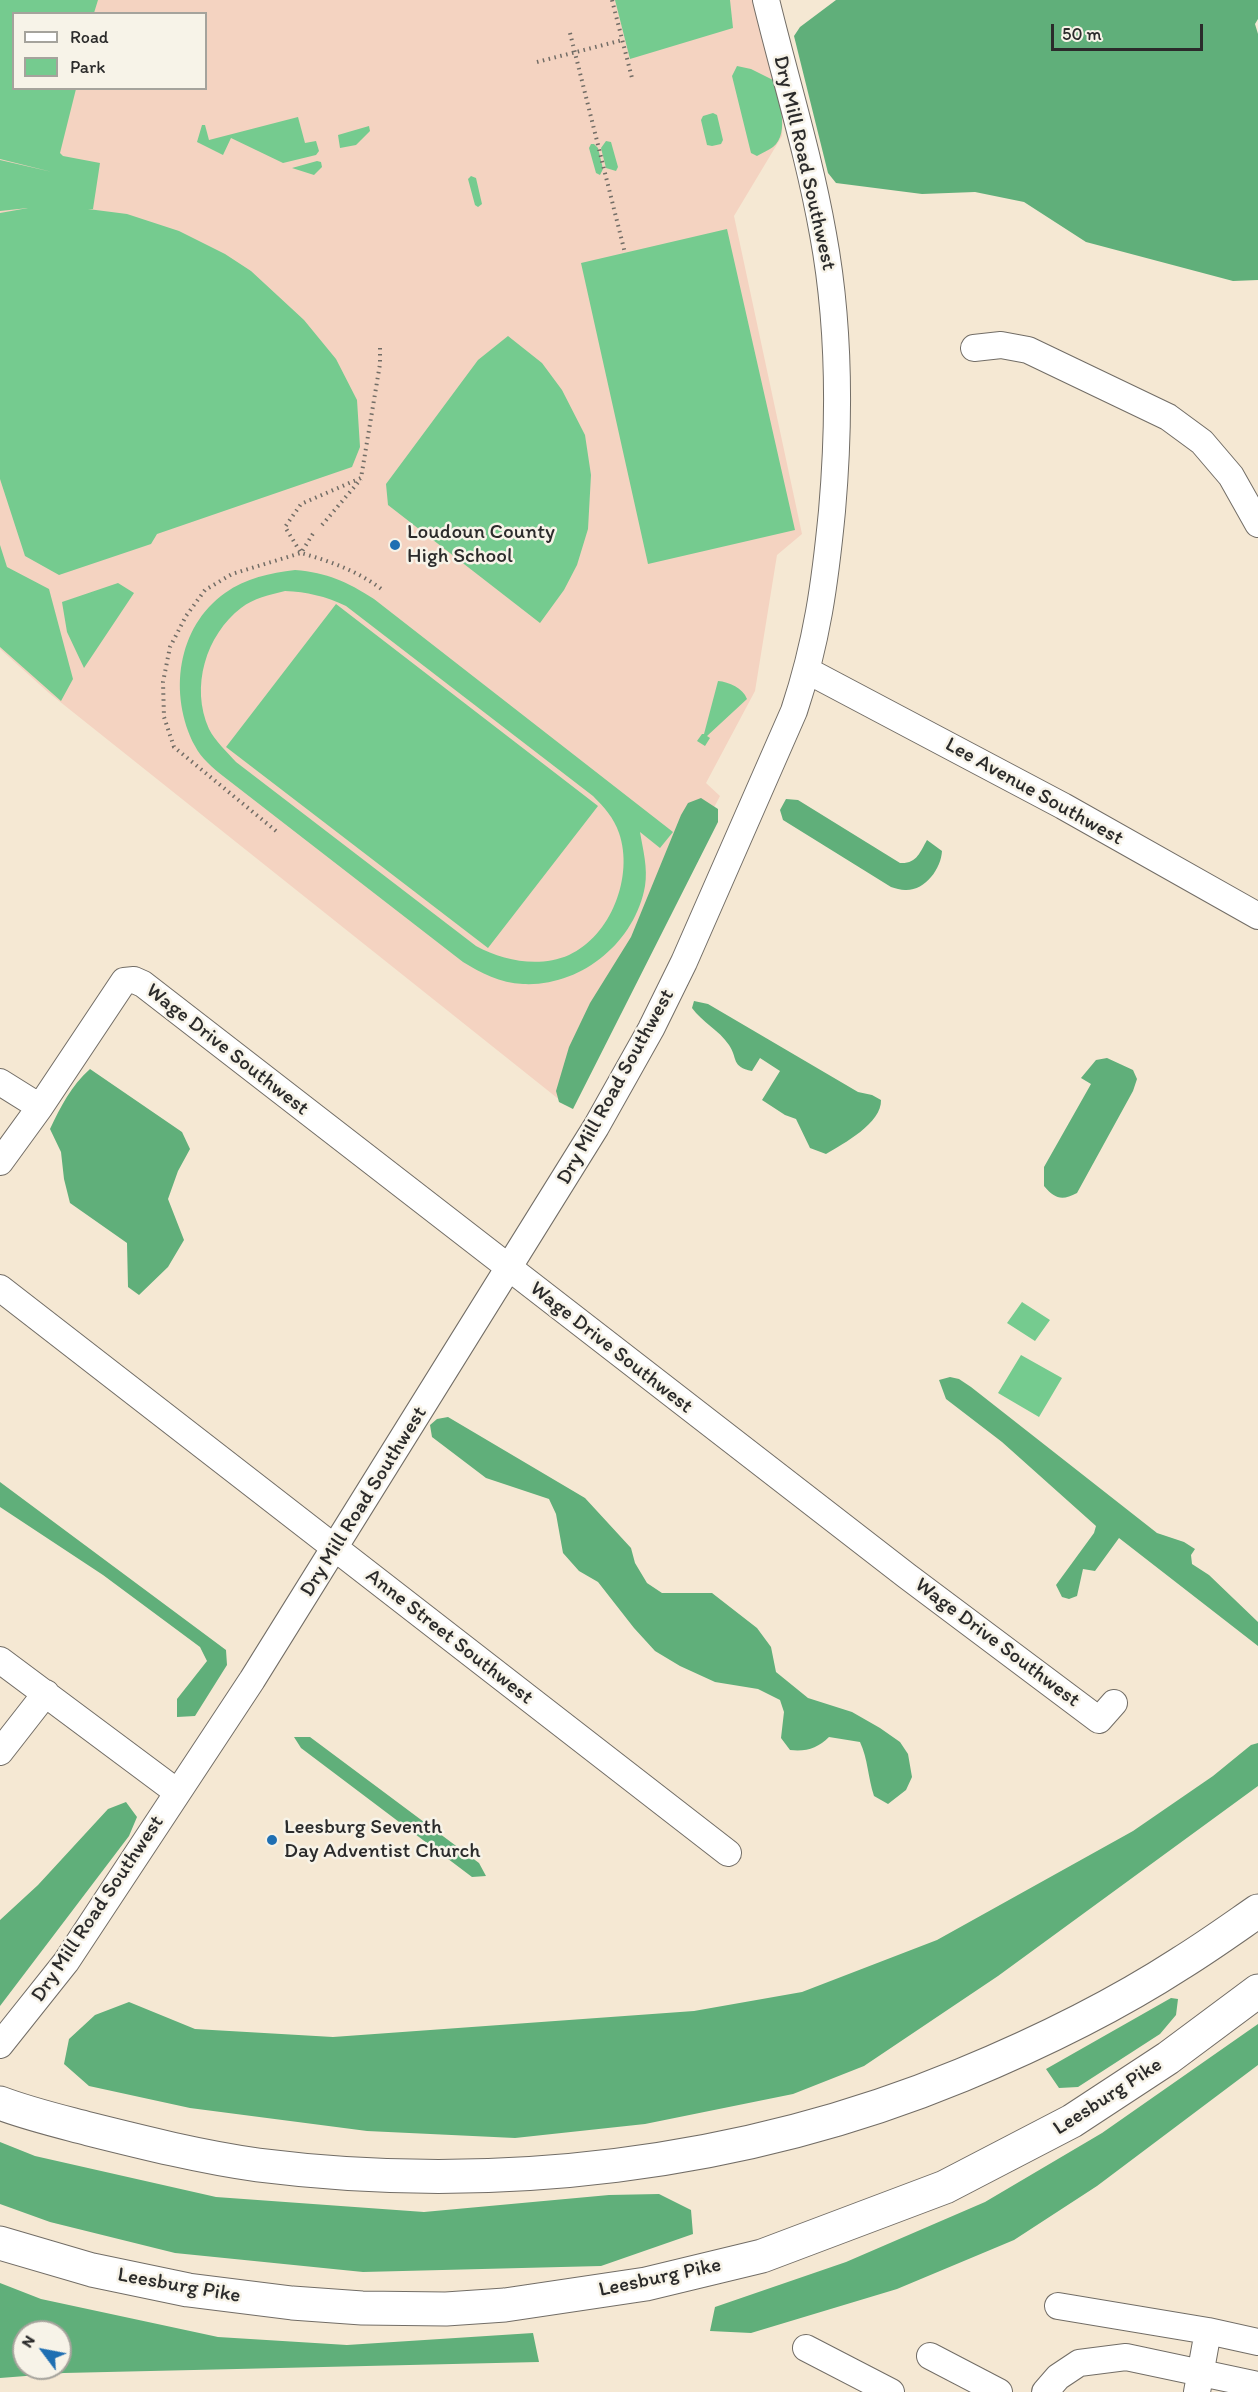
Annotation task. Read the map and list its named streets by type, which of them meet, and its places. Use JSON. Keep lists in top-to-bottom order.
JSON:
{
  "streets": {
    "highway": ["Leesburg Pike"],
    "street": [
      "Dry Mill Road Southwest",
      "Lee Avenue Southwest",
      "Wage Drive Southwest",
      "Anne Street Southwest"
    ]
  },
  "crossings": [
    ["Dry Mill Road Southwest", "Lee Avenue Southwest"],
    ["Dry Mill Road Southwest", "Wage Drive Southwest"],
    ["Dry Mill Road Southwest", "Anne Street Southwest"]
  ],
  "places": ["Loudoun County High School", "Leesburg Seventh Day Adventist Church"],
  "legend": ["Road", "Park"],
  "scale_bar": "50 m",
  "north": "top left"
}
